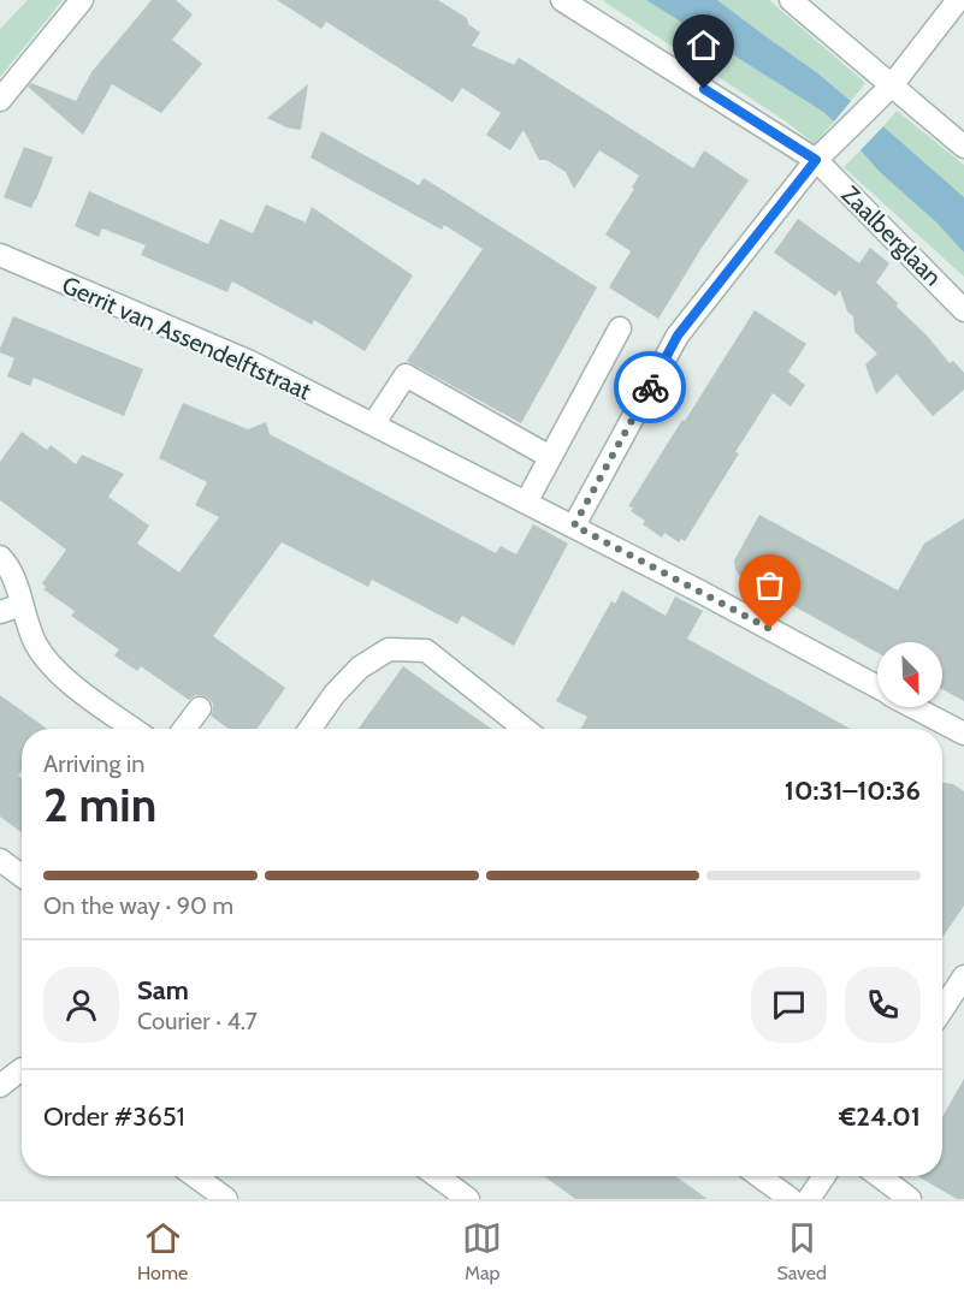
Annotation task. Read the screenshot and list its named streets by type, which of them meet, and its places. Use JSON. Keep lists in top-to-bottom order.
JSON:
{
  "streets": {
    "street": ["Zaalberglaan", "Gerrit van Assendelftstraat"]
  },
  "north": "bottom right",
  "page": {
    "heading": ["2 min", "Arriving in", "10:31–10:36"],
    "panel": [
      "Sam",
      "Courier · 4.7",
      "Order #3651",
      "€24.01"
    ],
    "bar": "On the way · 90 m",
    "tabs": ["Home", "Map", "Saved"]
  }
}
